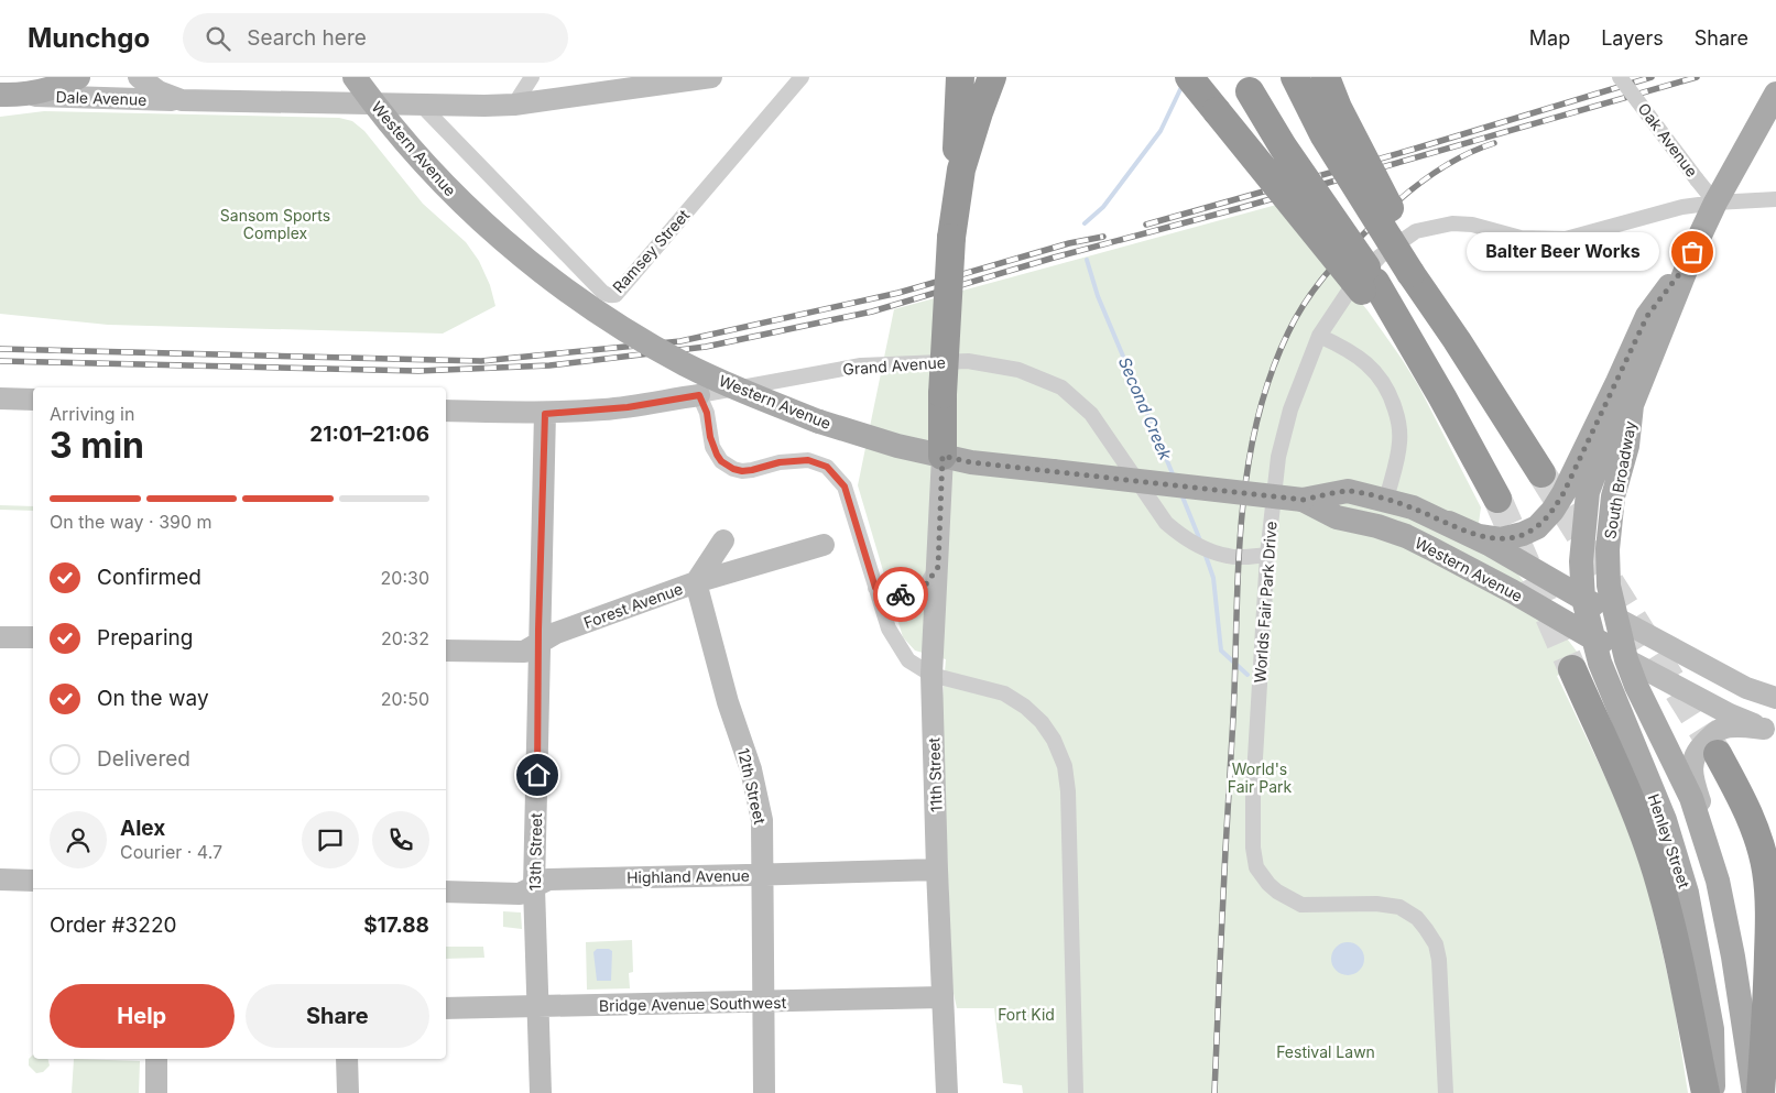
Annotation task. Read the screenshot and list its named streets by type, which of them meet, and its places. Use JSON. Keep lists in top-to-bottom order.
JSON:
{
  "streets": {
    "main road": [
      "Dale Avenue",
      "Western Avenue",
      "South Broadway",
      "Henley Street"
    ],
    "street": [
      "Oak Avenue",
      "Ramsey Street",
      "Grand Avenue",
      "Worlds Fair Park Drive",
      "Forest Avenue",
      "11th Street",
      "12th Street",
      "13th Street",
      "Highland Avenue",
      "Bridge Avenue Southwest"
    ]
  },
  "crossings": [
    ["Dale Avenue", "Ramsey Street"],
    ["Oak Avenue", "South Broadway"],
    ["Oak Avenue", "Worlds Fair Park Drive"],
    ["Western Avenue", "South Broadway"],
    ["Western Avenue", "11th Street"],
    ["Western Avenue", "Henley Street"],
    ["Grand Avenue", "Worlds Fair Park Drive"],
    ["Grand Avenue", "13th Street"],
    ["South Broadway", "Worlds Fair Park Drive"],
    ["South Broadway", "Henley Street"],
    ["Forest Avenue", "12th Street"],
    ["Forest Avenue", "13th Street"],
    ["11th Street", "Highland Avenue"],
    ["11th Street", "Bridge Avenue Southwest"],
    ["12th Street", "Highland Avenue"],
    ["12th Street", "Bridge Avenue Southwest"],
    ["13th Street", "Highland Avenue"],
    ["13th Street", "Bridge Avenue Southwest"]
  ],
  "water": ["Second Creek"],
  "parks": [
    "Sansom Sports Complex",
    "World's Fair Park",
    "Fort Kid",
    "Festival Lawn"
  ],
  "places": ["Balter Beer Works"],
  "page": {
    "header": "Munchgo",
    "search": "Search here",
    "nav": ["Map", "Layers", "Share"],
    "bubble": "Balter Beer Works",
    "heading": ["3 min", "Arriving in", "21:01–21:06"],
    "panel": [
      "Alex",
      "Courier · 4.7",
      "Order #3220",
      "$17.88"
    ],
    "bar": "On the way · 390 m",
    "list": [
      ["Confirmed", "20:30"],
      ["Preparing", "20:32"],
      ["On the way", "20:50"],
      "Delivered"
    ],
    "buttons": ["Help", "Share"]
  }
}
